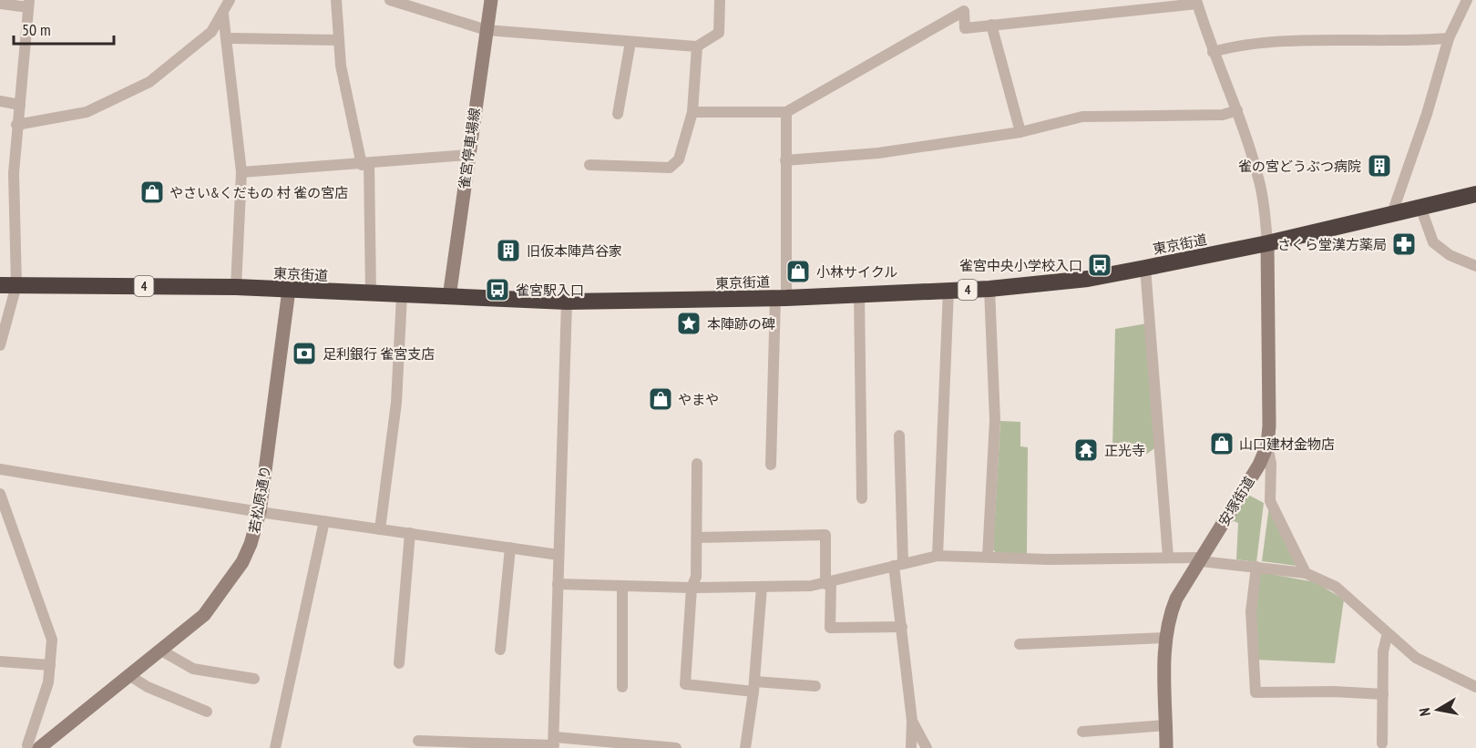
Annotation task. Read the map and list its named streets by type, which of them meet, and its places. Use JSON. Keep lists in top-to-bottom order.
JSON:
{
  "streets": {
    "highway": ["東京街道", "4"],
    "main road": ["雀宮停車場線", "若松原通り", "安塚街道"]
  },
  "crossings": [
    ["雀宮停車場線", "東京街道"],
    ["東京街道", "若松原通り"],
    ["東京街道", "安塚街道"]
  ],
  "places": {
    "building": ["雀の宮どうぶつ病院", "旧仮本陣芦谷家"],
    "shop": [
      "やさい&くだもの 村 雀の宮店",
      "小林サイクル",
      "やまや",
      "山口建材金物店"
    ],
    "pharmacy": ["さくら堂漢方薬局"],
    "bus stop": ["雀宮中央小学校入口", "雀宮駅入口"],
    "place": ["本陣跡の碑"],
    "bank": ["足利銀行 雀宮支店"],
    "temple": ["正光寺"]
  },
  "scale_bar": "50 m",
  "north": "left"
}
